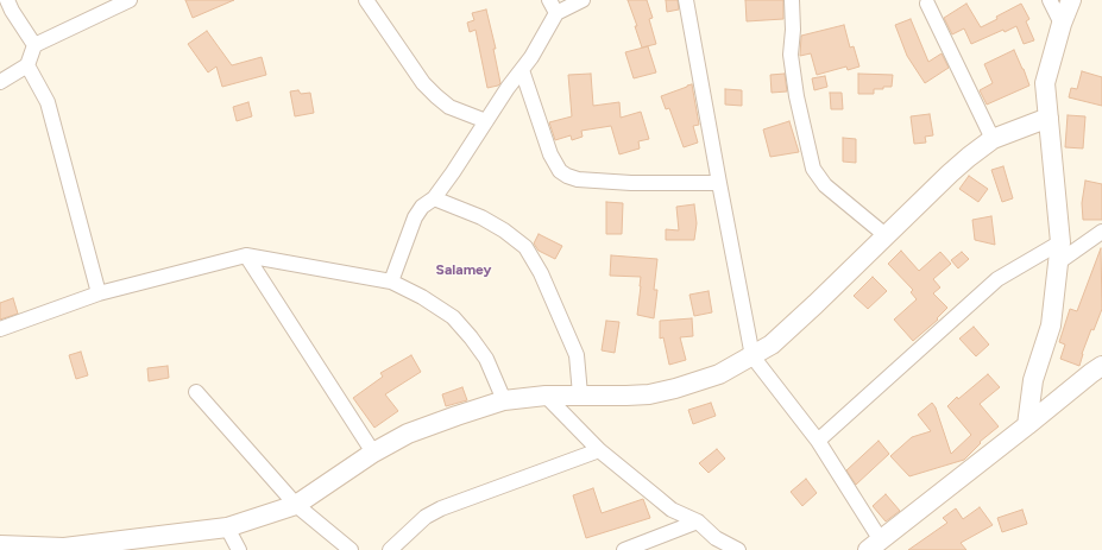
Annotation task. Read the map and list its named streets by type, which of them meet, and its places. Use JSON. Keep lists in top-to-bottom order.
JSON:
{
  "districts": ["Salamey"]
}
